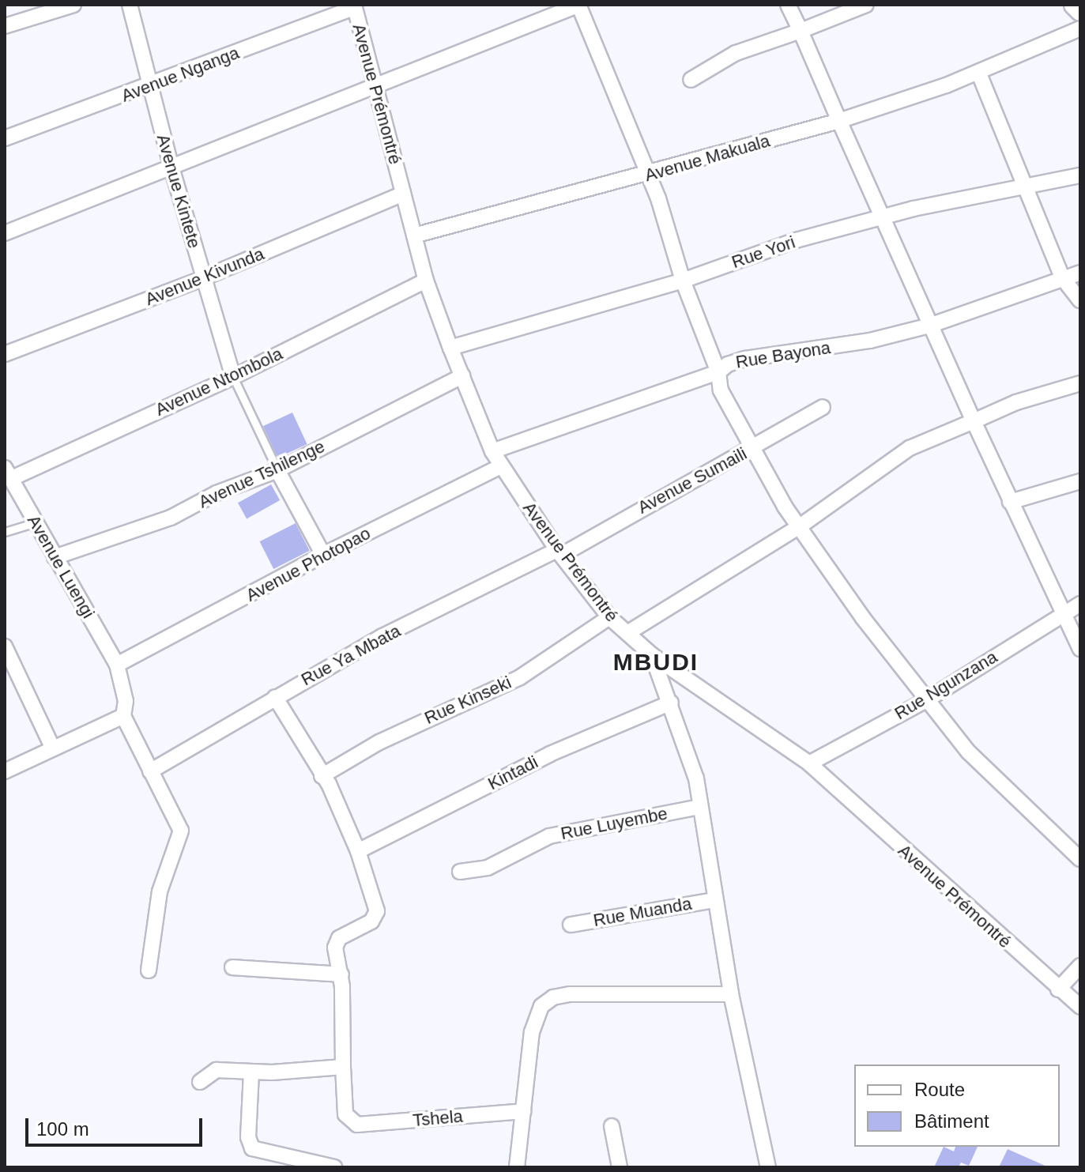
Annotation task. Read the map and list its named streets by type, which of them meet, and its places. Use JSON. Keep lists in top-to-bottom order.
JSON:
{
  "streets": {
    "street": [
      "Avenue Nganga",
      "Avenue Prémontré",
      "Avenue Makuala",
      "Avenue Kintete",
      "Rue Yori",
      "Avenue Kivunda",
      "Rue Bayona",
      "Avenue Ntombola",
      "Avenue Tshilenge",
      "Avenue Sumaili",
      "Avenue Photopao",
      "Avenue Luengi",
      "Rue Ya Mbata",
      "Rue Ngunzana",
      "Rue Kinseki",
      "Kintadi",
      "Rue Luyembe",
      "Rue Muanda",
      "Tshela"
    ]
  },
  "crossings": [
    ["Avenue Nganga", "Avenue Prémontré"],
    ["Avenue Nganga", "Avenue Kintete"],
    ["Avenue Prémontré", "Avenue Makuala"],
    ["Avenue Prémontré", "Rue Yori"],
    ["Avenue Prémontré", "Avenue Kivunda"],
    ["Avenue Prémontré", "Rue Bayona"],
    ["Avenue Prémontré", "Avenue Ntombola"],
    ["Avenue Prémontré", "Avenue Tshilenge"],
    ["Avenue Prémontré", "Avenue Sumaili"],
    ["Avenue Prémontré", "Avenue Photopao"],
    ["Avenue Prémontré", "Rue Ya Mbata"],
    ["Avenue Prémontré", "Rue Ngunzana"],
    ["Avenue Prémontré", "Rue Kinseki"],
    ["Avenue Kintete", "Avenue Kivunda"],
    ["Avenue Kintete", "Avenue Ntombola"],
    ["Avenue Ntombola", "Avenue Luengi"],
    ["Avenue Tshilenge", "Avenue Luengi"],
    ["Avenue Sumaili", "Rue Ya Mbata"],
    ["Avenue Photopao", "Avenue Luengi"]
  ],
  "districts": ["MBUDI"],
  "legend": ["Route", "Bâtiment"],
  "scale_bar": "100 m"
}
